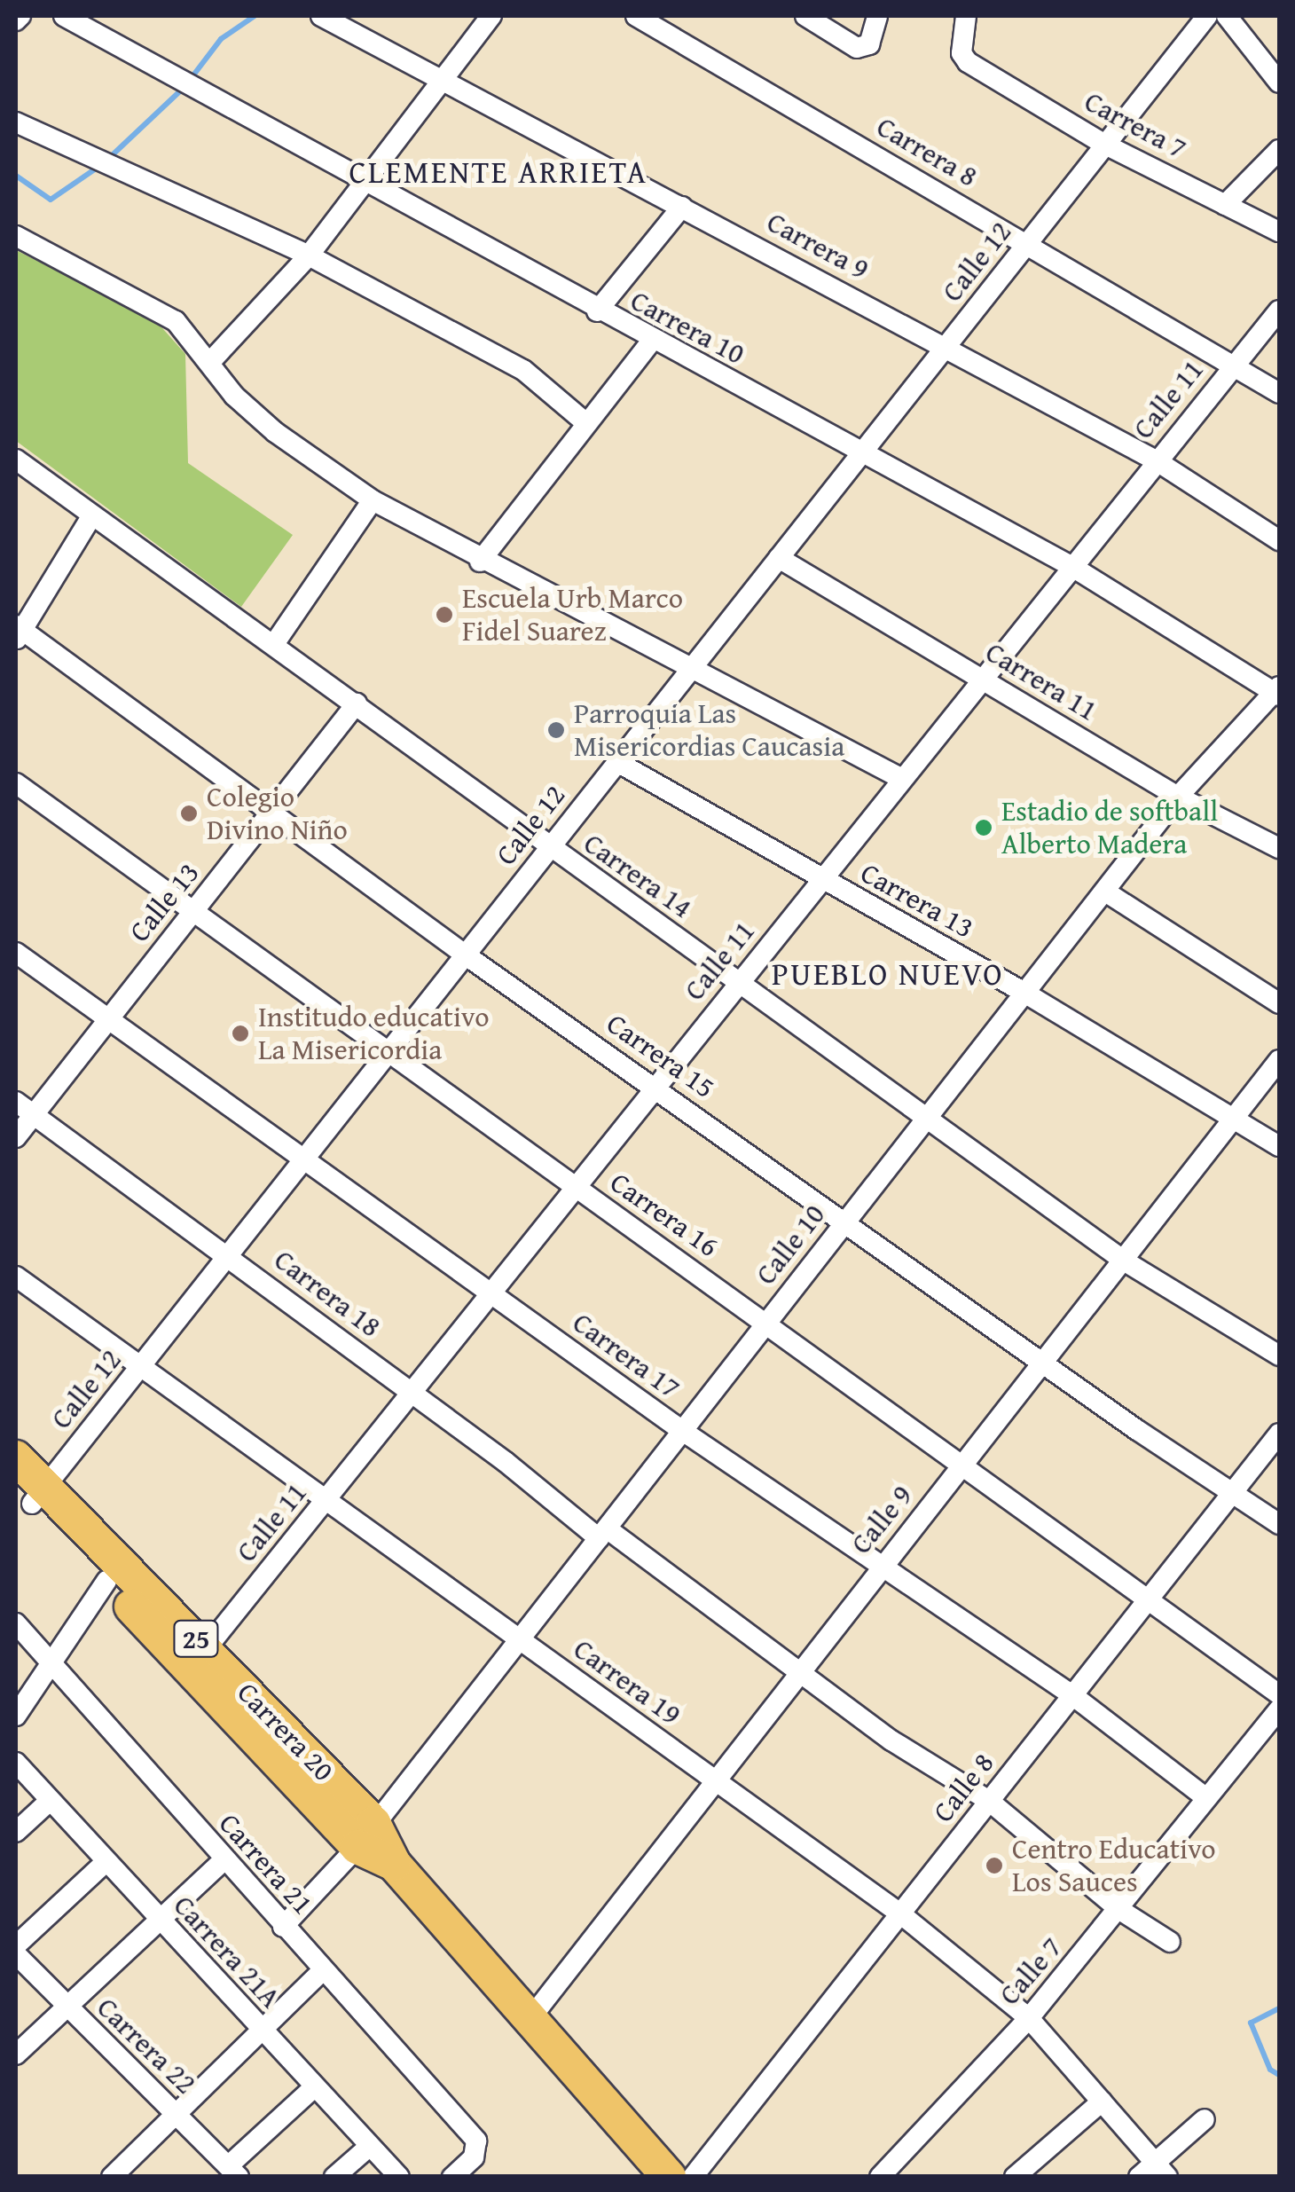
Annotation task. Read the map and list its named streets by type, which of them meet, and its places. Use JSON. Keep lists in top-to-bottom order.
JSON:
{
  "streets": {
    "main road": ["25", "Carrera 20"],
    "street": [
      "Carrera 7",
      "Carrera 8",
      "Carrera 9",
      "Calle 12",
      "Carrera 10",
      "Calle 11",
      "Carrera 11",
      "Carrera 14",
      "Carrera 13",
      "Calle 13",
      "Carrera 15",
      "Carrera 16",
      "Calle 10",
      "Carrera 18",
      "Carrera 17",
      "Calle 9",
      "Carrera 19",
      "Calle 8",
      "Carrera 21",
      "Carrera 21A",
      "Calle 7",
      "Carrera 22"
    ]
  },
  "crossings": [
    ["Carrera 7", "Calle 12"],
    ["Carrera 8", "Calle 12"],
    ["Carrera 8", "Calle 11"],
    ["Carrera 9", "Calle 12"],
    ["Carrera 9", "Calle 11"],
    ["Calle 12", "Carrera 10"],
    ["Calle 12", "Carrera 11"],
    ["Calle 12", "Carrera 14"],
    ["Calle 12", "Carrera 13"],
    ["Calle 12", "Carrera 15"],
    ["Calle 12", "Carrera 16"],
    ["Calle 12", "Carrera 18"],
    ["Calle 12", "Carrera 17"],
    ["Calle 12", "Carrera 19"],
    ["Calle 12", "Carrera 20"],
    ["Carrera 10", "Calle 11"],
    ["Carrera 10", "Calle 10"],
    ["Calle 11", "Carrera 11"],
    ["Calle 11", "Carrera 14"],
    ["Calle 11", "Carrera 13"],
    ["Calle 11", "Carrera 15"],
    ["Calle 11", "Carrera 16"],
    ["Calle 11", "Carrera 18"],
    ["Calle 11", "Carrera 17"],
    ["Calle 11", "Carrera 19"],
    ["Calle 11", "Carrera 20"],
    ["Carrera 11", "Calle 10"],
    ["Carrera 14", "Calle 13"],
    ["Carrera 14", "Calle 10"],
    ["Carrera 14", "Calle 9"],
    ["Carrera 13", "Calle 10"],
    ["Carrera 13", "Calle 9"],
    ["Calle 13", "Carrera 15"],
    ["Calle 13", "Carrera 16"],
    ["Calle 13", "Carrera 18"],
    ["Calle 13", "Carrera 17"],
    ["Carrera 15", "Calle 10"],
    ["Carrera 15", "Calle 9"],
    ["Carrera 15", "Calle 8"],
    ["Carrera 16", "Calle 10"],
    ["Carrera 16", "Calle 9"],
    ["Carrera 16", "Calle 8"],
    ["Calle 10", "Carrera 18"],
    ["Calle 10", "Carrera 17"],
    ["Calle 10", "Carrera 19"],
    ["Calle 10", "Carrera 20"],
    ["Calle 10", "Carrera 21"],
    ["Carrera 18", "Calle 9"],
    ["Carrera 18", "Calle 8"],
    ["Carrera 18", "Calle 7"],
    ["Carrera 17", "Calle 9"],
    ["Carrera 17", "Calle 8"],
    ["Carrera 17", "Calle 7"],
    ["Calle 9", "Carrera 19"],
    ["Calle 9", "Carrera 20"],
    ["Carrera 19", "Calle 8"],
    ["Carrera 19", "Calle 7"]
  ],
  "districts": ["CLEMENTE ARRIETA", "PUEBLO NUEVO"],
  "places": [
    "Escuela Urb Marco Fidel Suarez",
    "Parroquia Las Misericordias Caucasia",
    "Colegio Divino Niño",
    "Estadio de softball Alberto Madera",
    "Institudo educativo La Misericordia",
    "Centro Educativo Los Sauces"
  ]
}
